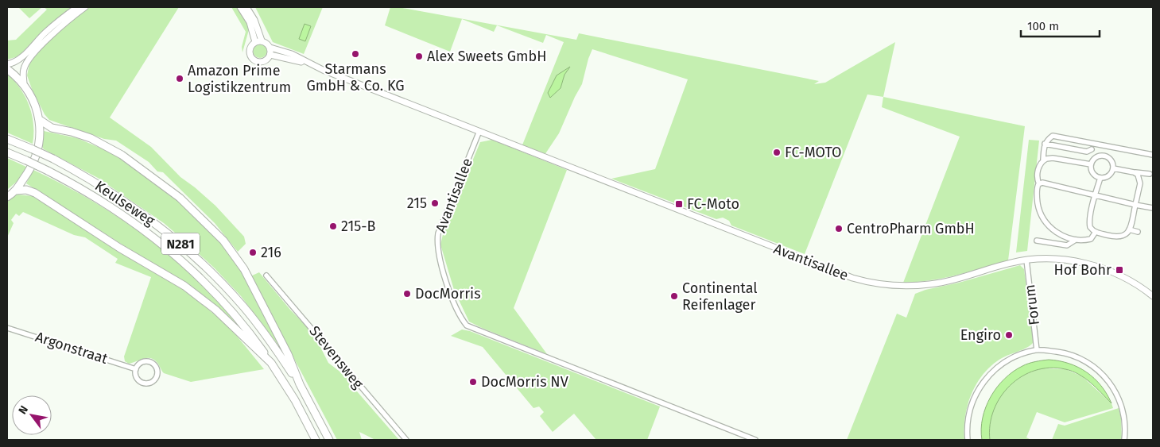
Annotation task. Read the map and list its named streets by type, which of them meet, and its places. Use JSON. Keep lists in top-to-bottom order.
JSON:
{
  "streets": {
    "highway": ["Keulseweg", "N281"],
    "street": [
      "Avantisallee",
      "Forum",
      "Argonstraat",
      "Stevensweg"
    ]
  },
  "crossings": [
    ["Avantisallee", "Forum"],
    ["Keulseweg", "N281"]
  ],
  "places": {
    "other": [
      "Starmans GmbH & Co. KG",
      "Alex Sweets GmbH",
      "Amazon Prime Logistikzentrum",
      "FC-MOTO",
      "215",
      "215-B",
      "CentroPharm GmbH",
      "216",
      "DocMorris",
      "Continental Reifenlager",
      "Engiro",
      "DocMorris NV"
    ],
    "transit": ["FC-Moto", "Hof Bohr"]
  },
  "scale_bar": "100 m",
  "north": "top left"
}
